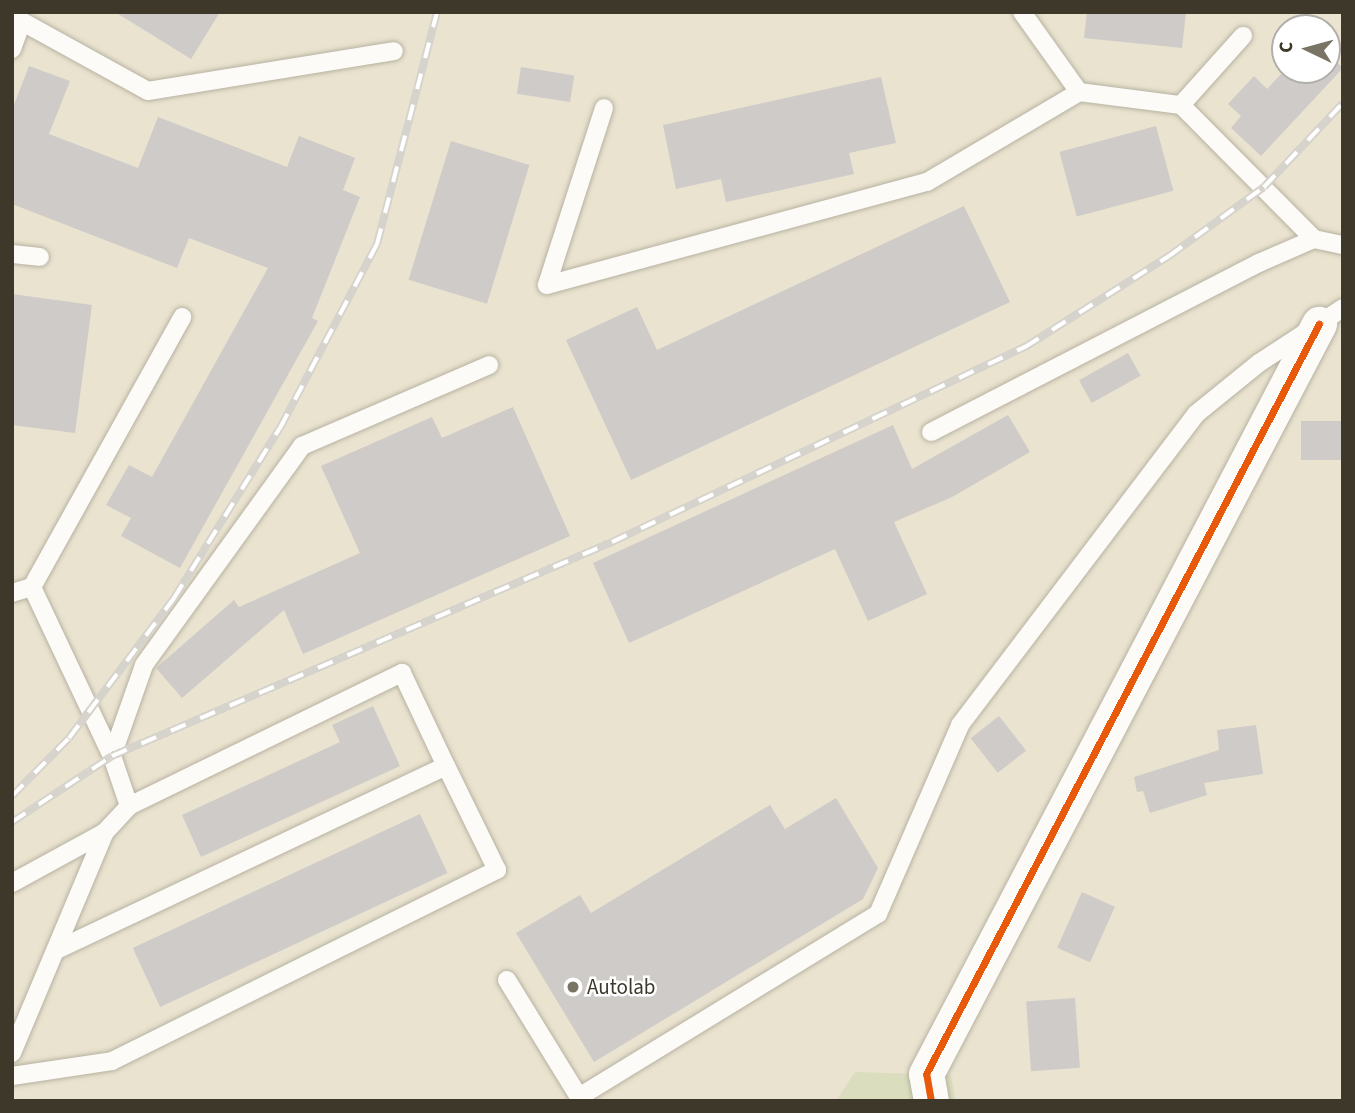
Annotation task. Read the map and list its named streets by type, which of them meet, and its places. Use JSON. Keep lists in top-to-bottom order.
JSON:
{
  "places": ["Autolab"],
  "north": "left"
}
